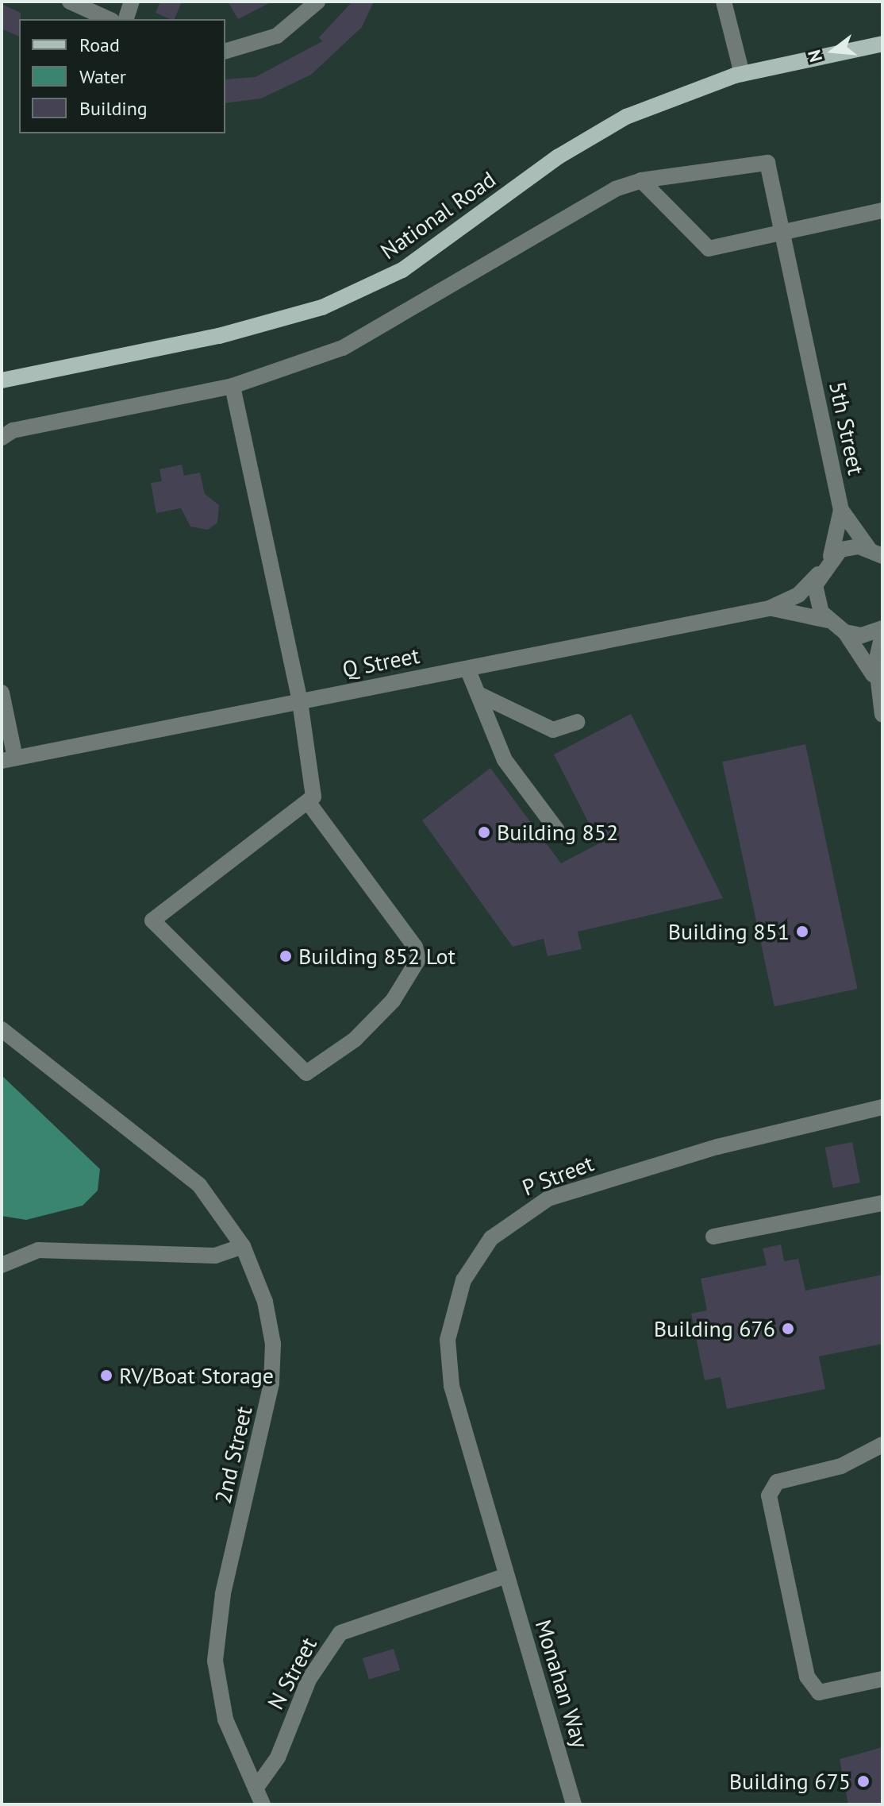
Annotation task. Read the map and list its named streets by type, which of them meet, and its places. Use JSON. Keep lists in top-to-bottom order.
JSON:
{
  "streets": {
    "main road": ["National Road"],
    "street": [
      "5th Street",
      "Q Street",
      "P Street",
      "2nd Street",
      "N Street",
      "Monahan Way"
    ]
  },
  "crossings": [
    ["5th Street", "Q Street"],
    ["P Street", "N Street"],
    ["P Street", "Monahan Way"],
    ["2nd Street", "N Street"],
    ["N Street", "Monahan Way"]
  ],
  "places": [
    "Building 852",
    "Building 851",
    "Building 852 Lot",
    "Building 676",
    "RV/Boat Storage",
    "Building 675"
  ],
  "legend": ["Road", "Water", "Building"],
  "north": "left"
}
